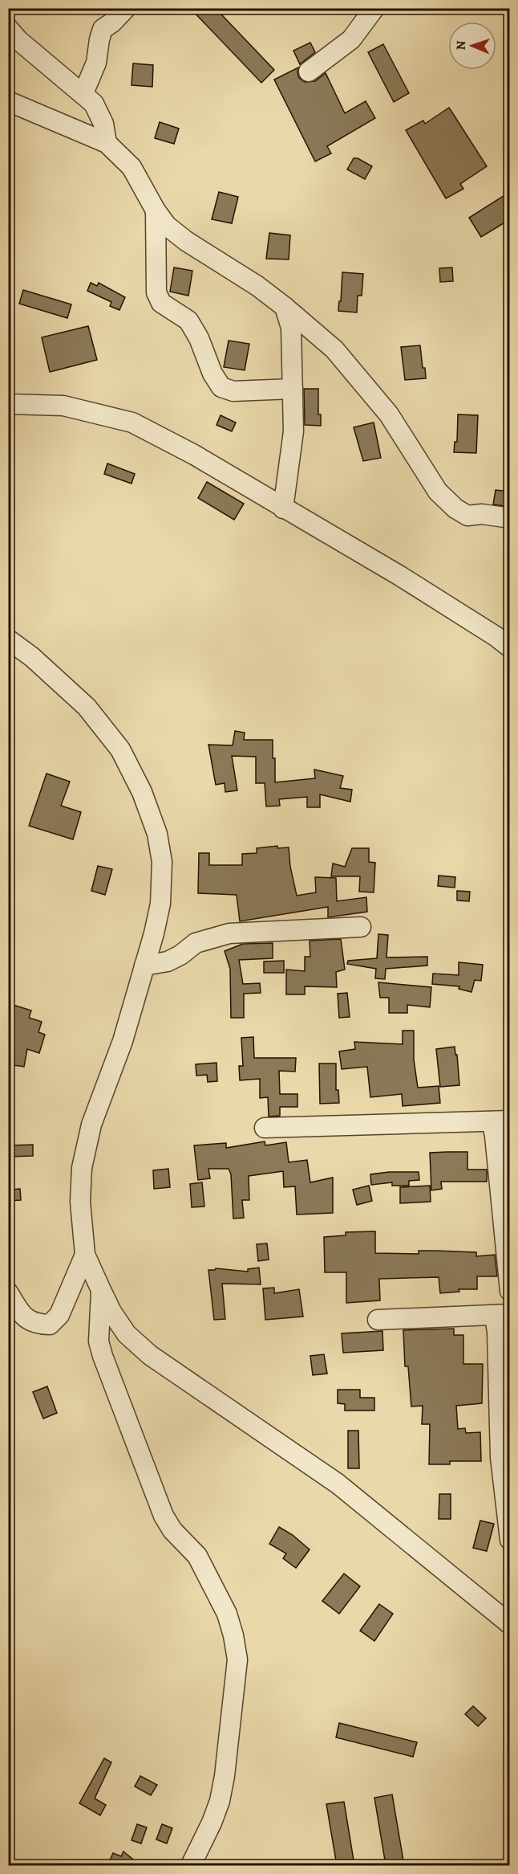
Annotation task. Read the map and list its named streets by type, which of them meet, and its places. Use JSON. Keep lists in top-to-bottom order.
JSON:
{
  "north": "left"
}
